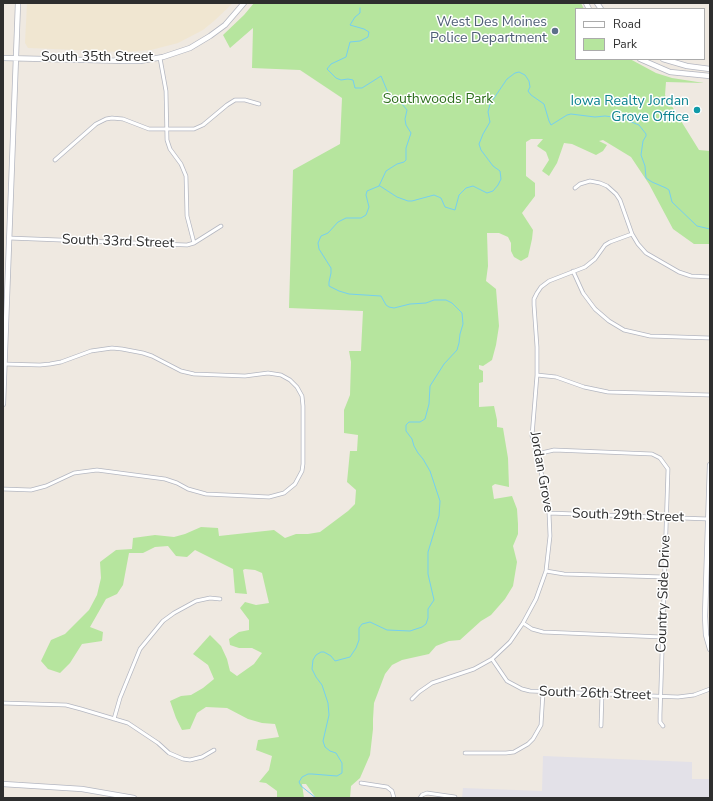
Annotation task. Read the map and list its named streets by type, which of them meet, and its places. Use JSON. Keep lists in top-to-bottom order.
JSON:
{
  "streets": {
    "street": [
      "South 35th Street",
      "South 33rd Street",
      "Jordan Grove",
      "South 29th Street",
      "Country Side Drive",
      "South 26th Street"
    ]
  },
  "crossings": [
    ["Jordan Grove", "South 29th Street"],
    ["Jordan Grove", "Country Side Drive"],
    ["Jordan Grove", "South 26th Street"],
    ["South 29th Street", "Country Side Drive"],
    ["Country Side Drive", "South 26th Street"]
  ],
  "parks": ["Southwoods Park"],
  "places": ["West Des Moines Police Department", "Iowa Realty Jordan Grove Office"],
  "legend": ["Road", "Park"]
}
